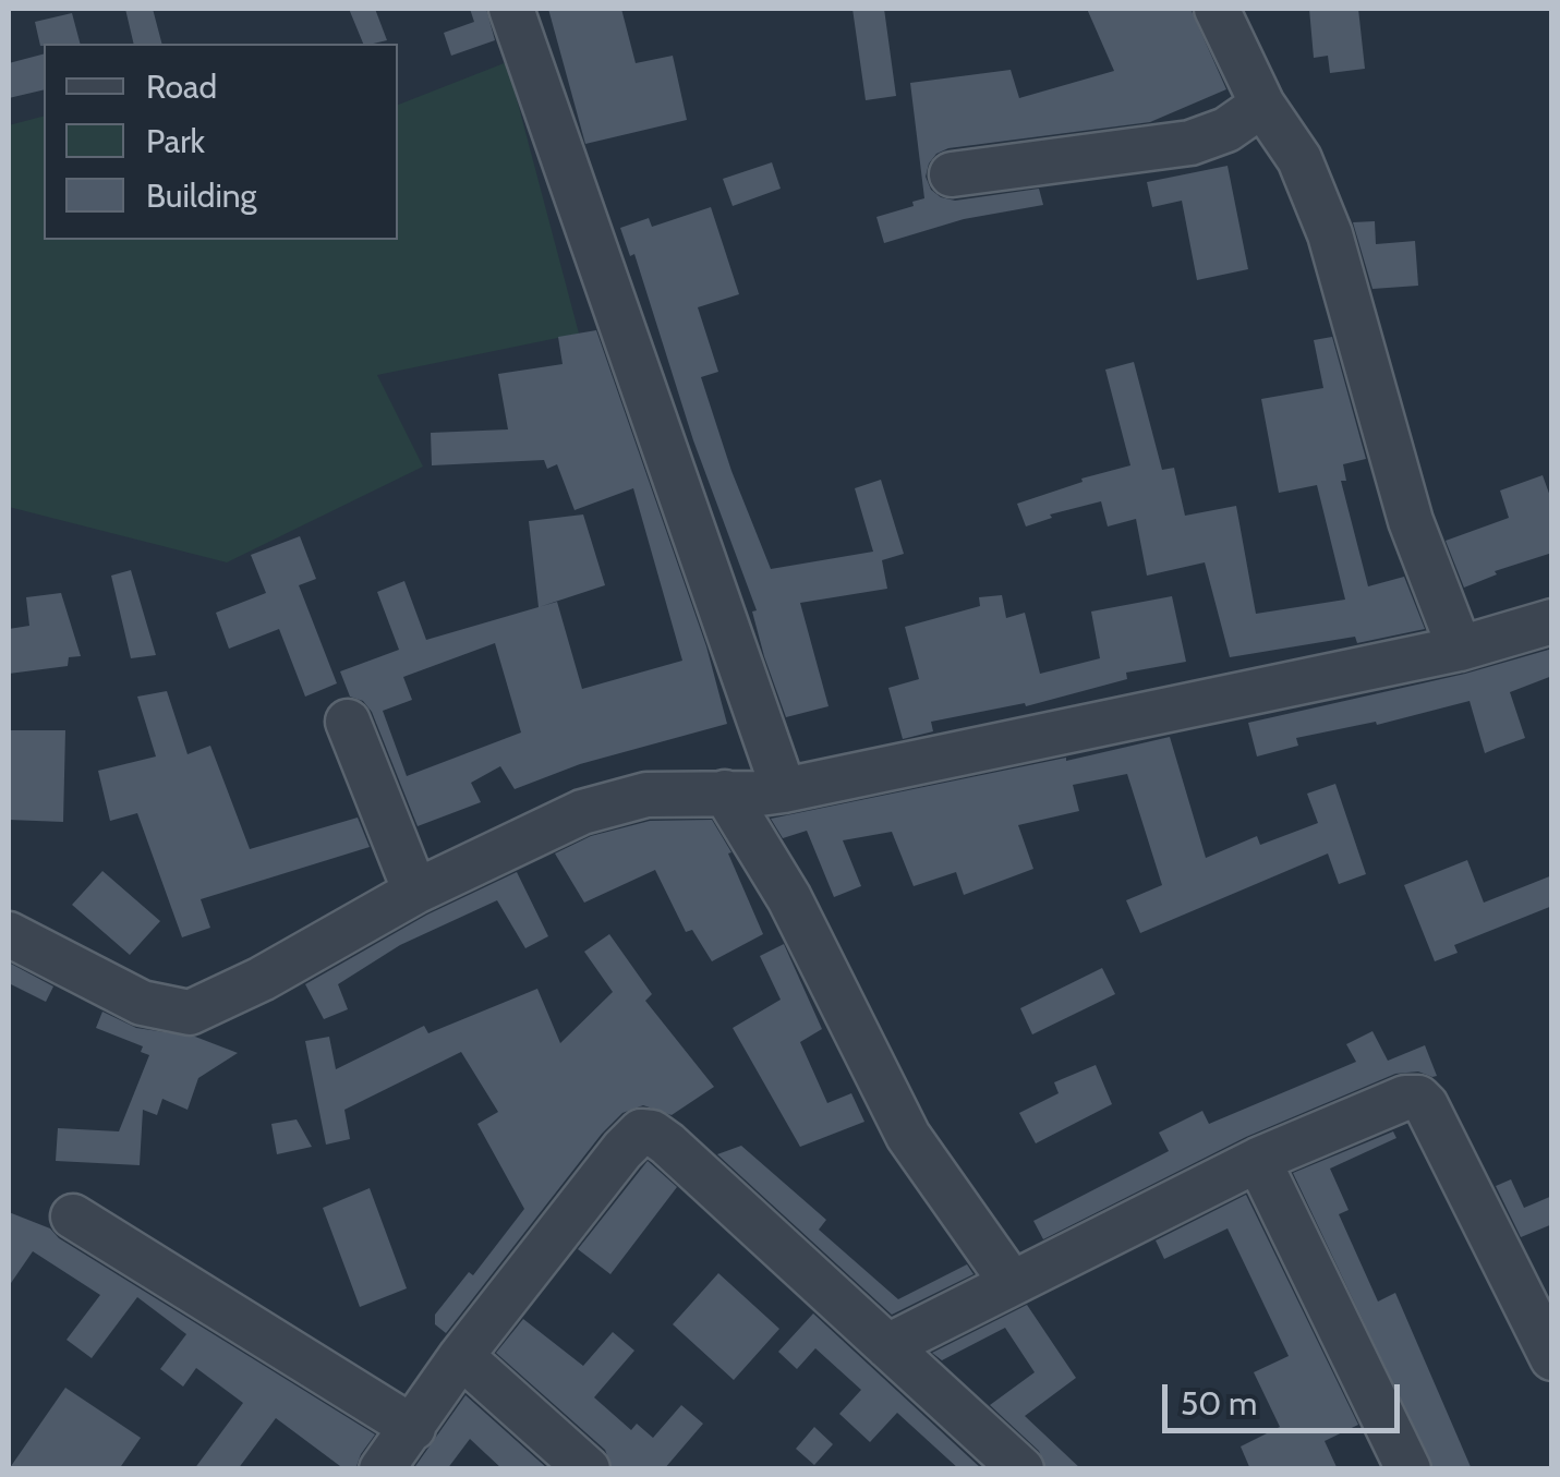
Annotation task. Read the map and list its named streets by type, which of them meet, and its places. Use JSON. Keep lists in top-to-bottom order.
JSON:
{
  "legend": ["Road", "Park", "Building"],
  "scale_bar": "50 m"
}
